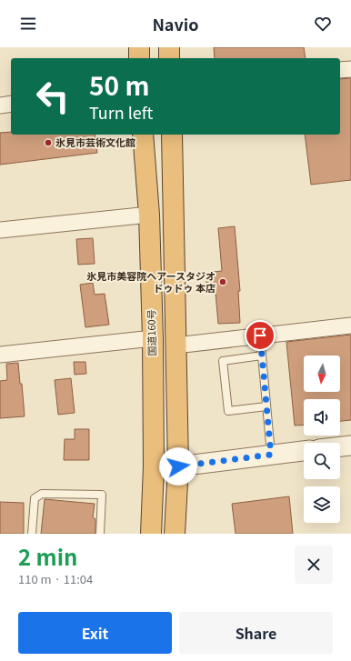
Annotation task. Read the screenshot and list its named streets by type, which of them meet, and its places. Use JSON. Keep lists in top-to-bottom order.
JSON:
{
  "streets": {
    "highway": ["国道160号"]
  },
  "places": ["氷見市芸術文化館", "氷見市美容院ヘアースタジオ ドゥドゥ 本店"],
  "north": "bottom",
  "page": {
    "header": "Navio",
    "turn": ["50 m", "Turn left"],
    "heading": ["2 min", "110 m · 11:04"],
    "buttons": ["Exit", "Share"]
  }
}
